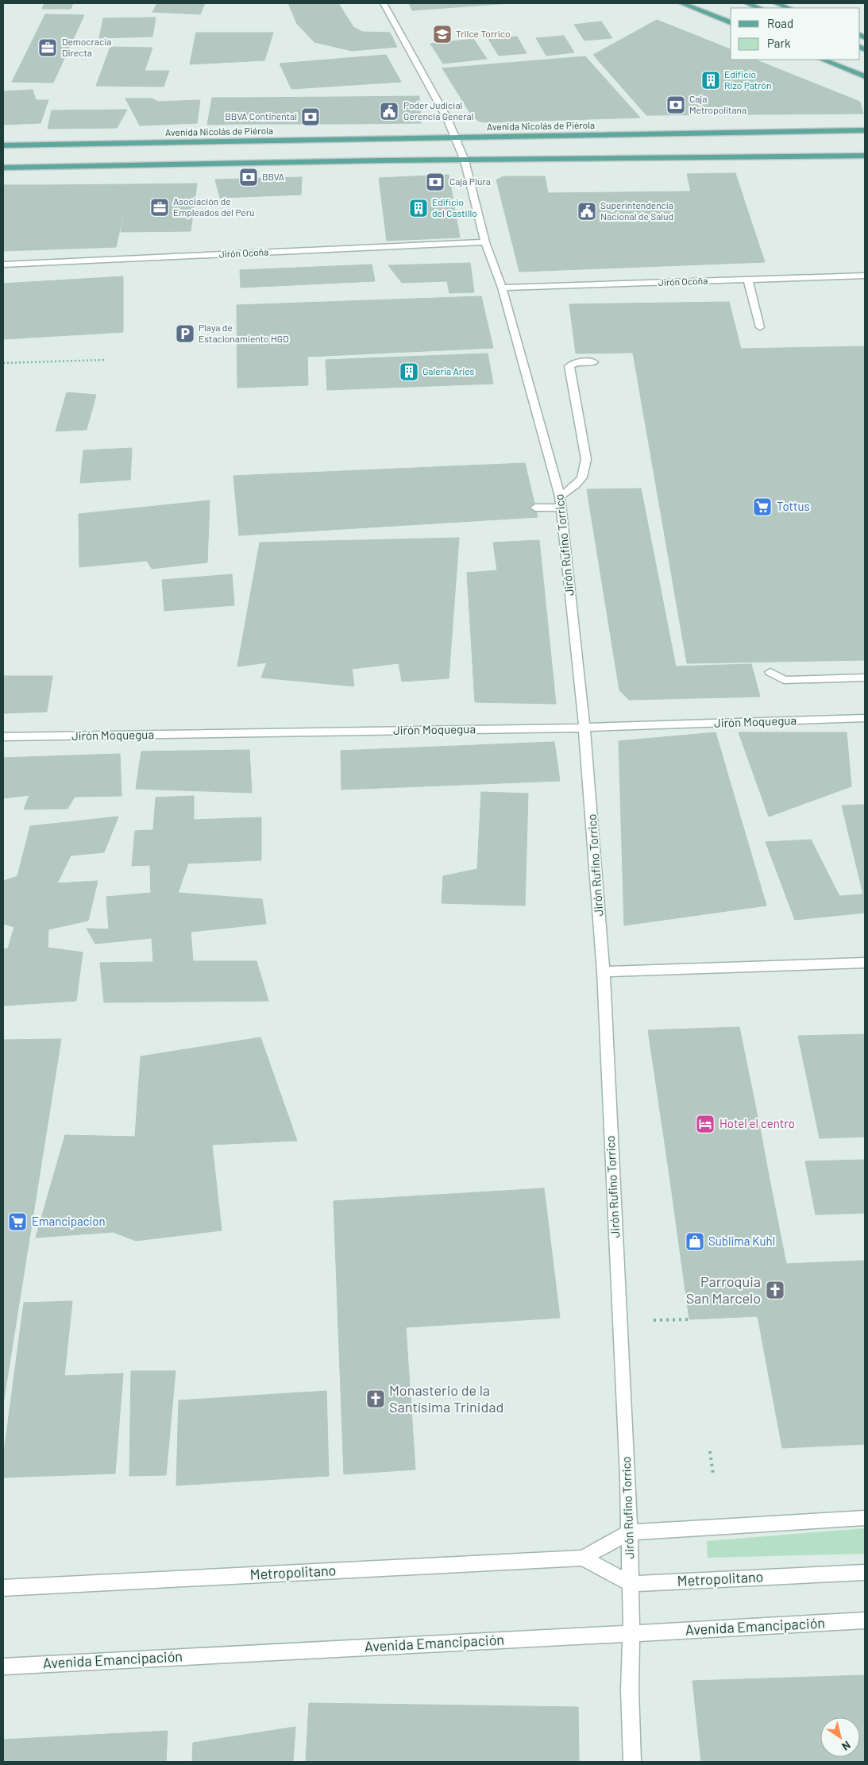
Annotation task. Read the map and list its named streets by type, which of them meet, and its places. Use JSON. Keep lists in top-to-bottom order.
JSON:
{
  "streets": {
    "main road": ["Avenida Nicolás de Piérola"],
    "street": [
      "Jirón Ocoña",
      "Jirón Rufino Torrico",
      "Jirón Moquegua",
      "Metropolitano",
      "Avenida Emancipación"
    ]
  },
  "crossings": [
    ["Avenida Nicolás de Piérola", "Jirón Rufino Torrico"],
    ["Jirón Ocoña", "Jirón Rufino Torrico"],
    ["Jirón Rufino Torrico", "Jirón Moquegua"],
    ["Jirón Rufino Torrico", "Metropolitano"],
    ["Jirón Rufino Torrico", "Avenida Emancipación"]
  ],
  "places": {
    "school or university": ["Trilce Torrico"],
    "office": ["Democracia Directa", "Asociación de Empleados del Perú"],
    "building": ["Edificio Rizo Patrón", "Edificio del Castillo", "Galeria Aries"],
    "bank": [
      "Caja Metropolitana",
      "BBVA Continental",
      "BBVA",
      "Caja Piura"
    ],
    "public building": ["Poder Judicial Gerencia General", "Superintendencia Nacional de Salud"],
    "parking": ["Playa de Estacionamiento HGD"],
    "supermarket": ["Tottus", "Emancipacion"],
    "hotel": ["Hotel el centro"],
    "shop": ["Sublima Kuhl"],
    "church": ["Parroquia San Marcelo", "Monasterio de la Santísima Trinidad"]
  },
  "legend": ["Road", "Park"],
  "north": "bottom right"
}
